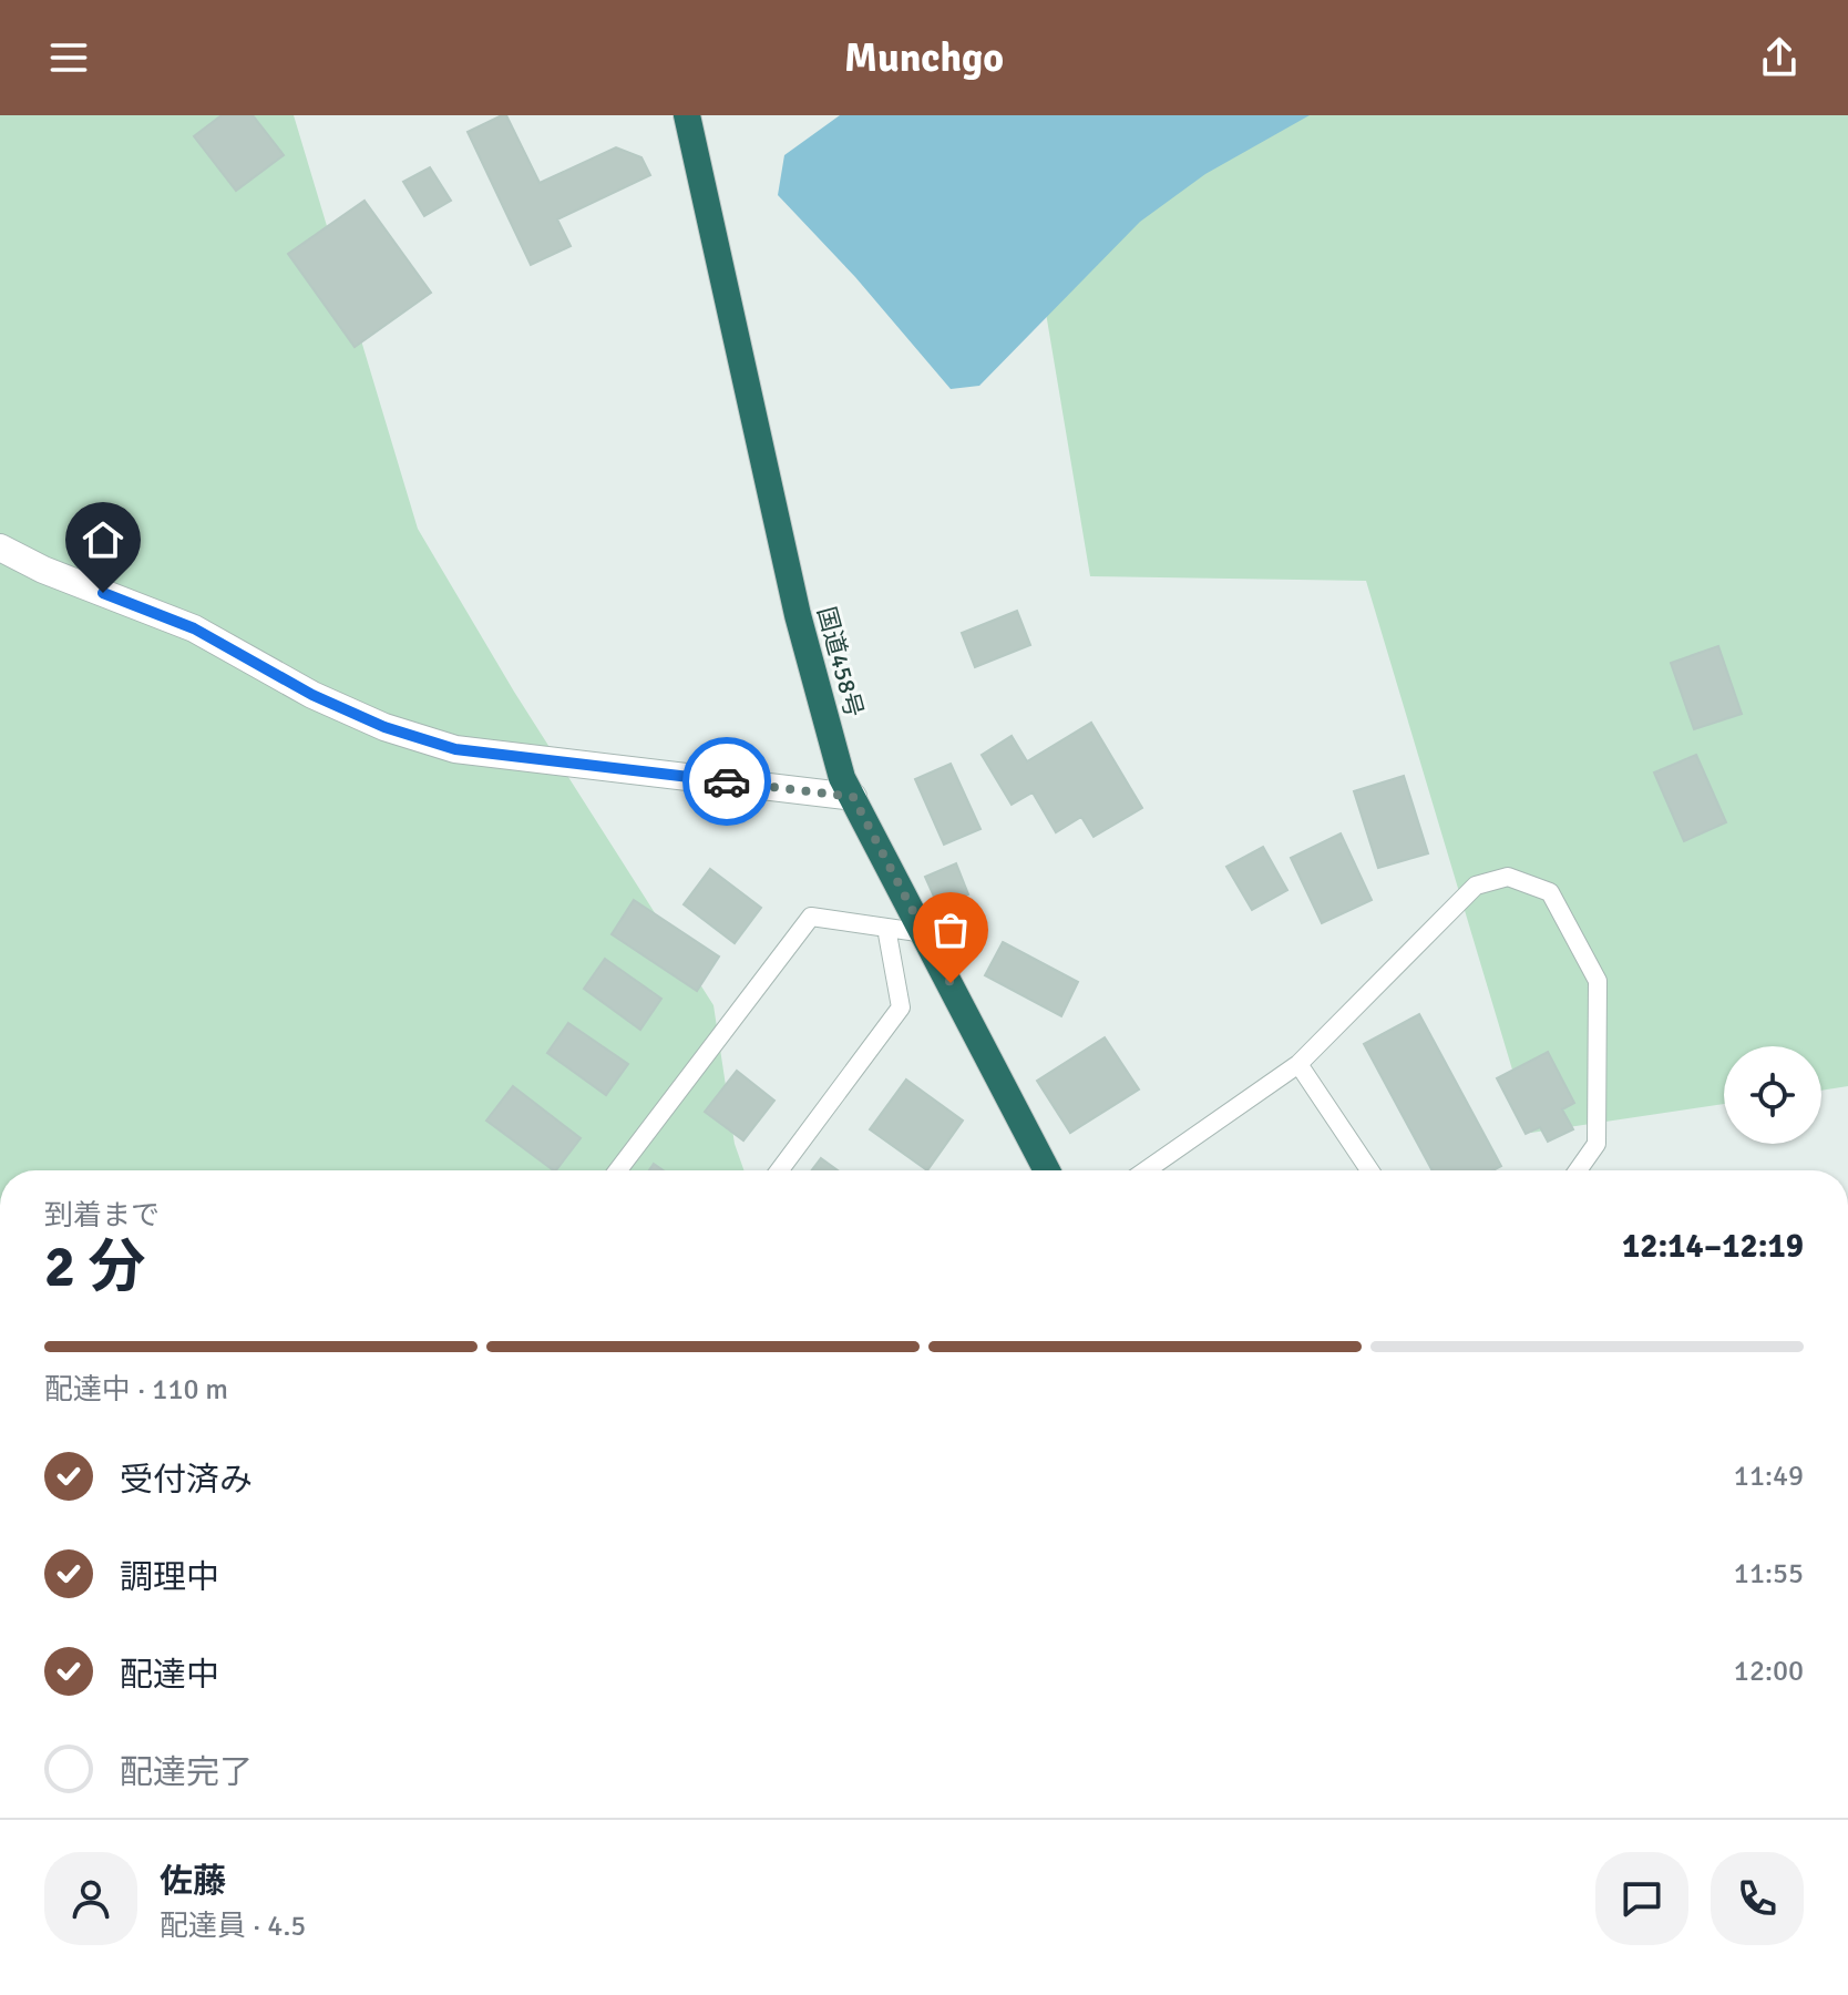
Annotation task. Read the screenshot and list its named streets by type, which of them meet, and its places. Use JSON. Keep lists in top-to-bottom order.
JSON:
{
  "streets": {
    "highway": ["国道458号"]
  },
  "page": {
    "header": "Munchgo",
    "heading": ["2 分", "到着まで", "12:14–12:19"],
    "panel": ["佐藤", "配達員 · 4.5"],
    "bar": "配達中 · 110 m",
    "list": [
      ["受付済み", "11:49"],
      ["調理中", "11:55"],
      ["配達中", "12:00"],
      "配達完了"
    ]
  }
}
